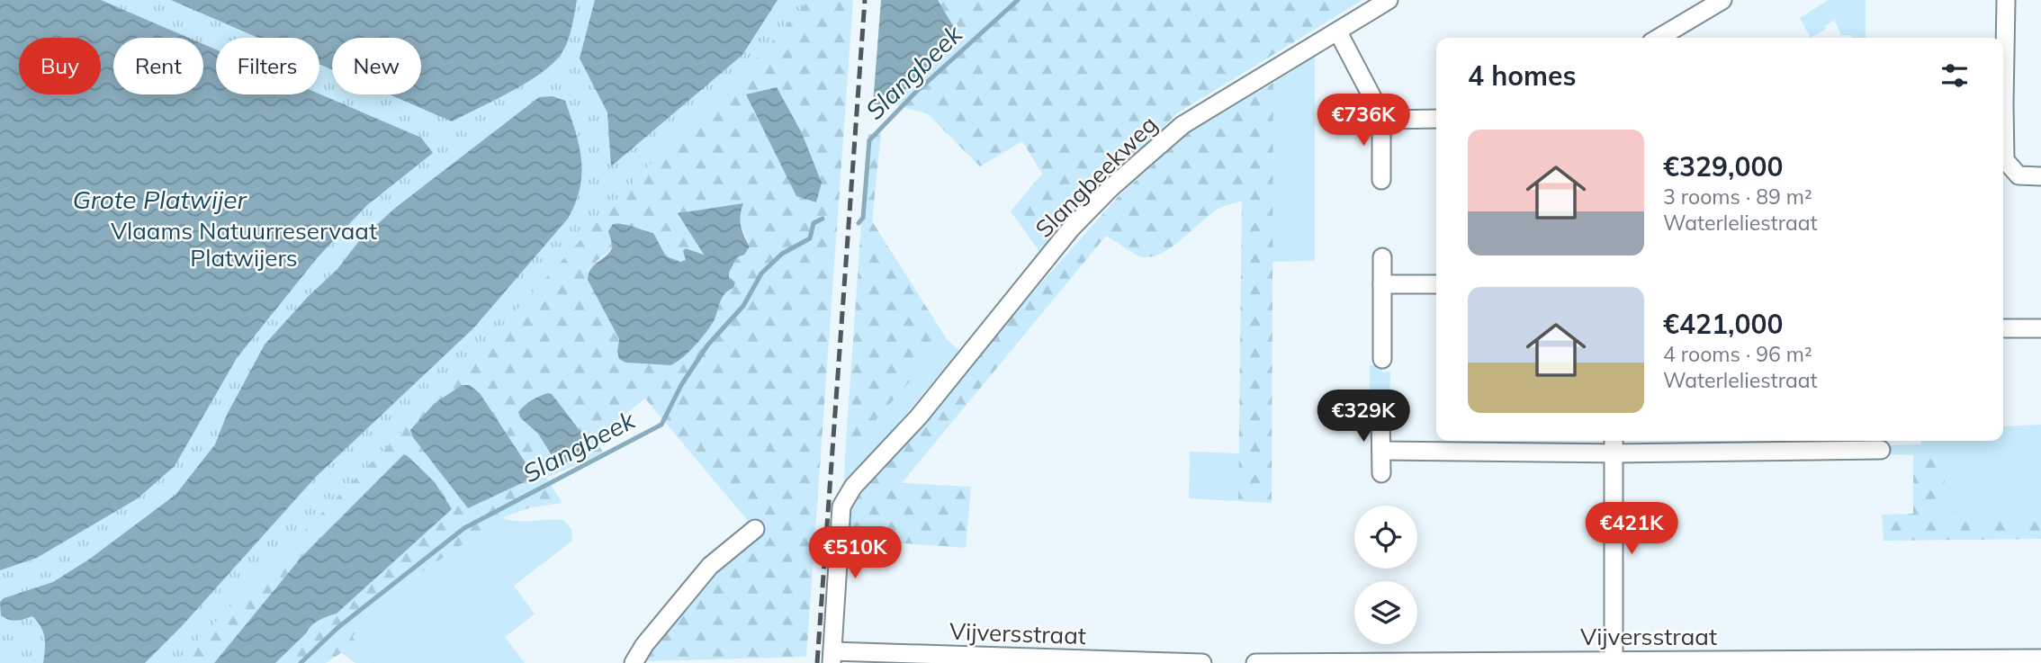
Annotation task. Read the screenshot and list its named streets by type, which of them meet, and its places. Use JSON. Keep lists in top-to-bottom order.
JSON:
{
  "streets": {
    "street": ["Slangbeekweg", "Vijversstraat"]
  },
  "crossings": [
    ["Slangbeekweg", "Vijversstraat"]
  ],
  "water": ["Slangbeek", "Grote Platwijer"],
  "parks": ["Vlaams Natuurreservaat Platwijers"],
  "page": {
    "chip": [
      "Buy",
      "Rent",
      "Filters",
      "New"
    ],
    "heading": "4 homes",
    "price": [
      "€736K",
      "€329K",
      "€421K",
      "€510K"
    ],
    "list": [
      {
        "name": "€329,000",
        "note": "3 rooms · 89 m² · Waterleliestraat"
      },
      {
        "name": "€421,000",
        "note": "4 rooms · 96 m² · Waterleliestraat"
      }
    ]
  }
}
